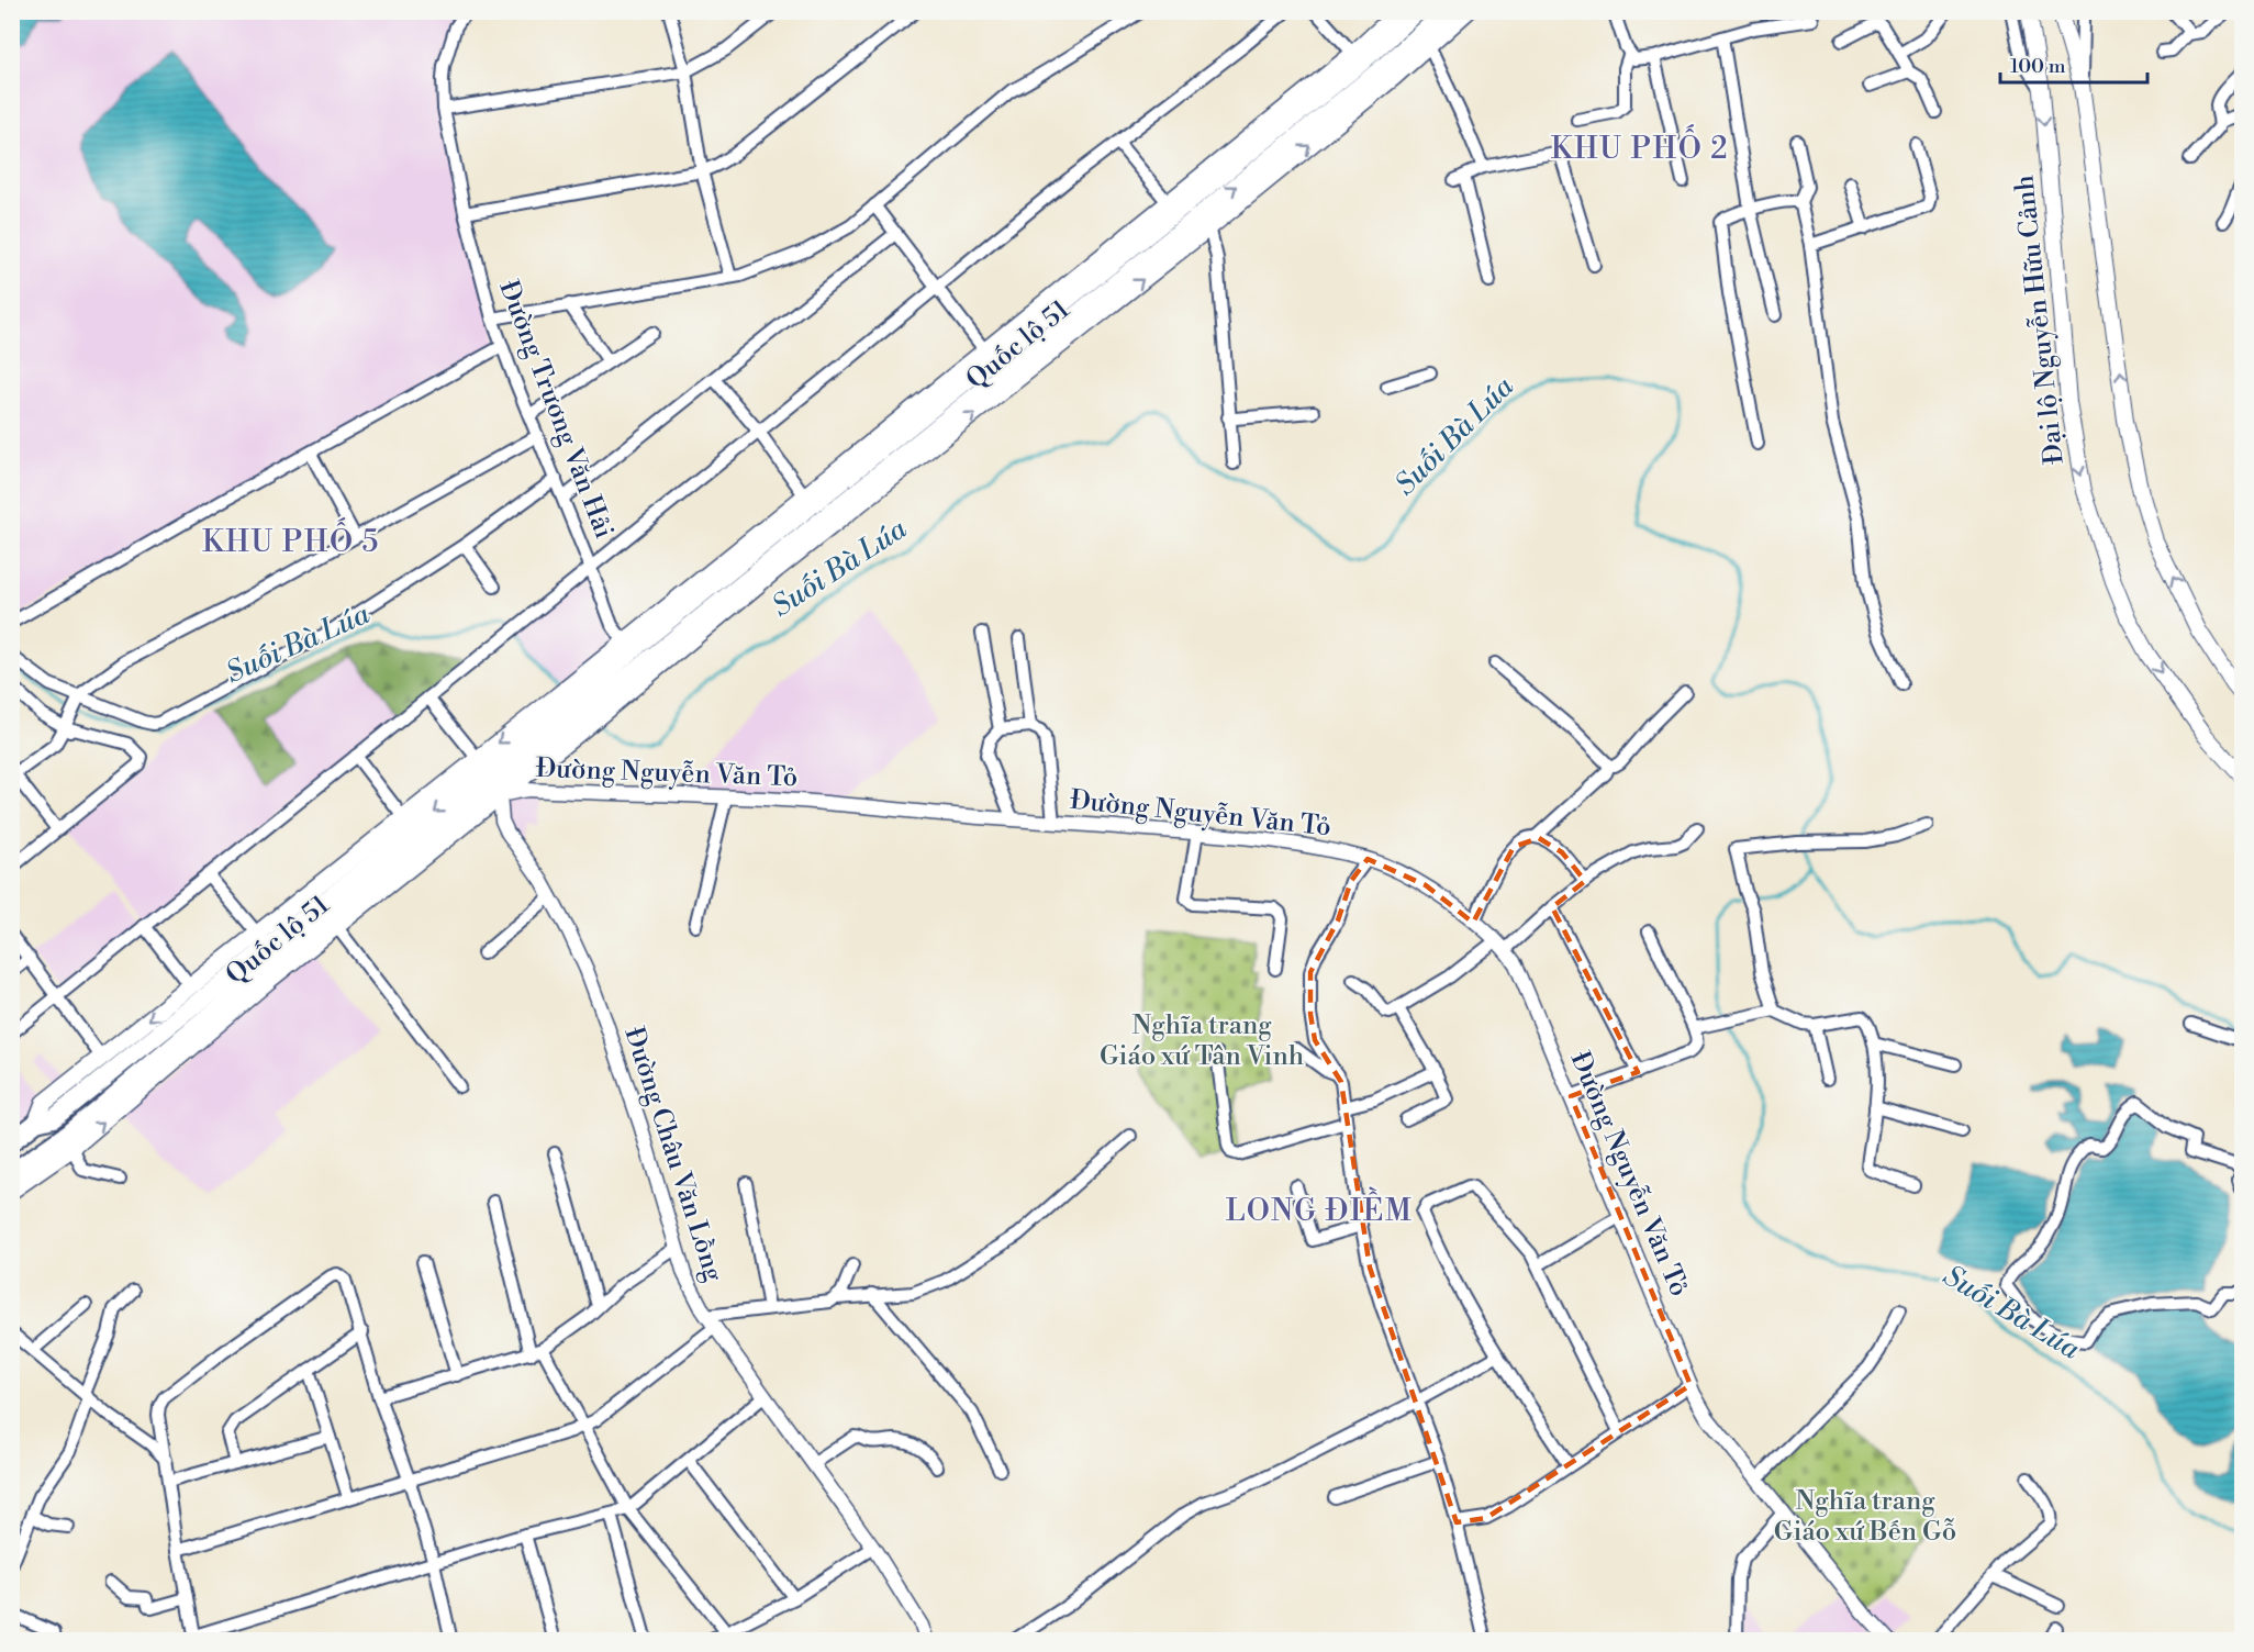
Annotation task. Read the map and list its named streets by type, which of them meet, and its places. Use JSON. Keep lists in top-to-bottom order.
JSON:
{
  "streets": {
    "highway": ["Quốc lộ 51"],
    "main road": ["Đại lộ Nguyễn Hữu Cảnh"],
    "street": ["Đường Trương Văn Hải", "Đường Nguyễn Văn Tỏ", "Đường Châu Văn Lồng"]
  },
  "crossings": [
    ["Quốc lộ 51", "Đường Trương Văn Hải"],
    ["Quốc lộ 51", "Đường Nguyễn Văn Tỏ"],
    ["Quốc lộ 51", "Đường Châu Văn Lồng"],
    ["Đường Nguyễn Văn Tỏ", "Đường Châu Văn Lồng"]
  ],
  "districts": ["KHU PHỐ 2", "KHU PHỐ 5", "LONG ĐIỀM"],
  "water": ["Suối Bà Lúa"],
  "parks": ["Nghĩa trang Giáo xứ Tân Vinh", "Nghĩa trang Giáo xứ Bến Gỗ"],
  "scale_bar": "100 m"
}
